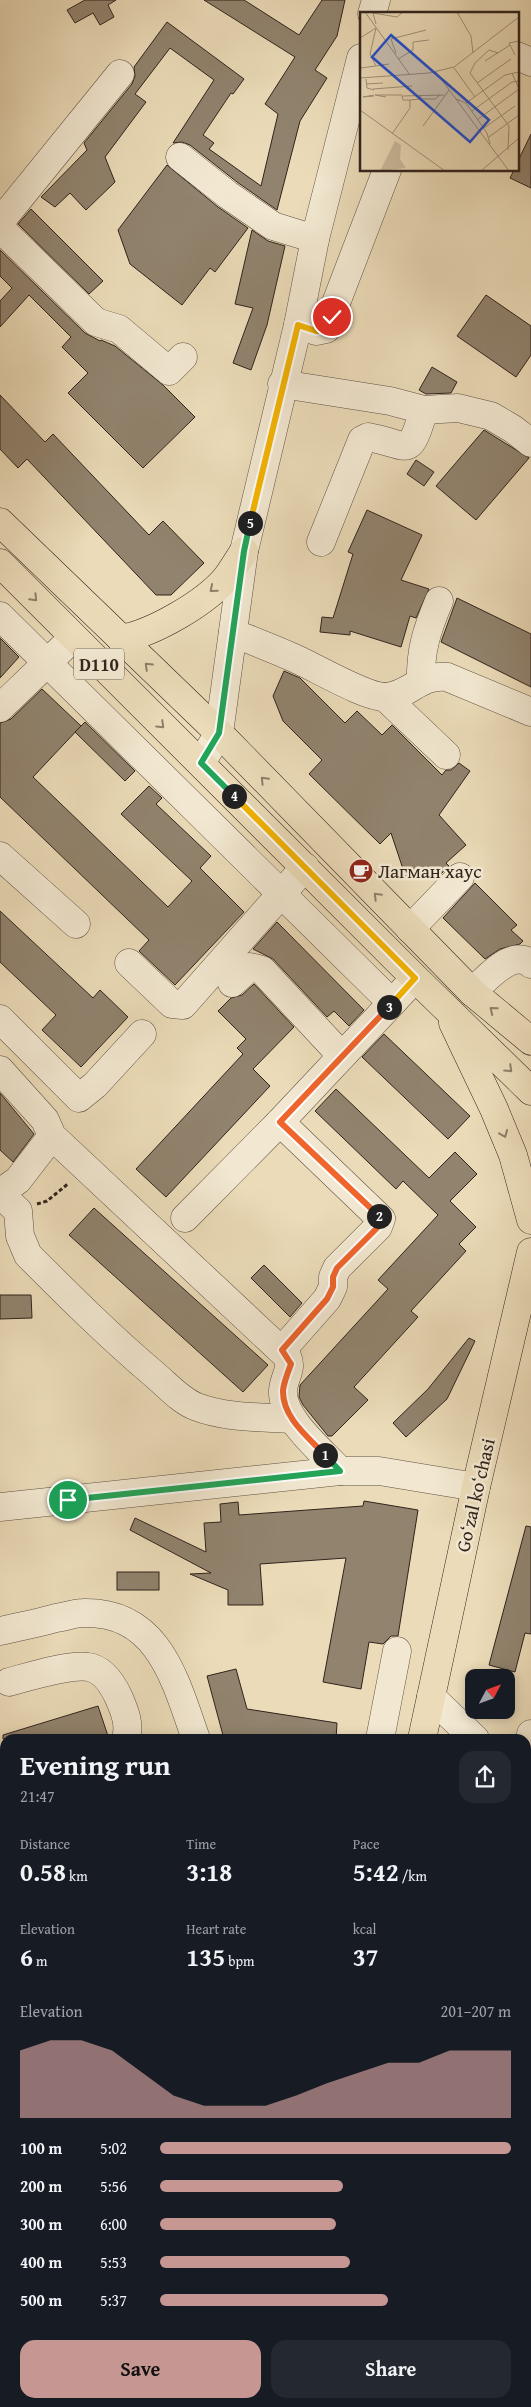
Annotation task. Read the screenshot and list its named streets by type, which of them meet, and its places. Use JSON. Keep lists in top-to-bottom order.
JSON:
{
  "streets": {
    "main road": ["D110", "Goʻzal koʻchasi"]
  },
  "places": {
    "cafe": ["Лагман хаус"]
  },
  "north": "top right",
  "page": {
    "pins": [
      "5",
      "4",
      "3",
      "2",
      "1"
    ],
    "heading": ["Evening run", "21:47"],
    "stats": [
      ["Distance", "0.58 km"],
      ["Time", "3:18"],
      ["Pace", "5:42 /km"],
      ["Elevation", "6 m"],
      ["Heart rate", "135 bpm"],
      ["kcal", "37"]
    ],
    "chart": ["Elevation", "201–207 m"],
    "list": [
      {
        "name": "100 m",
        "note": "5:02"
      },
      {
        "name": "200 m",
        "note": "5:56"
      },
      {
        "name": "300 m",
        "note": "6:00"
      },
      {
        "name": "400 m",
        "note": "5:53"
      },
      {
        "name": "500 m",
        "note": "5:37"
      }
    ],
    "buttons": ["Save", "Share"]
  }
}
